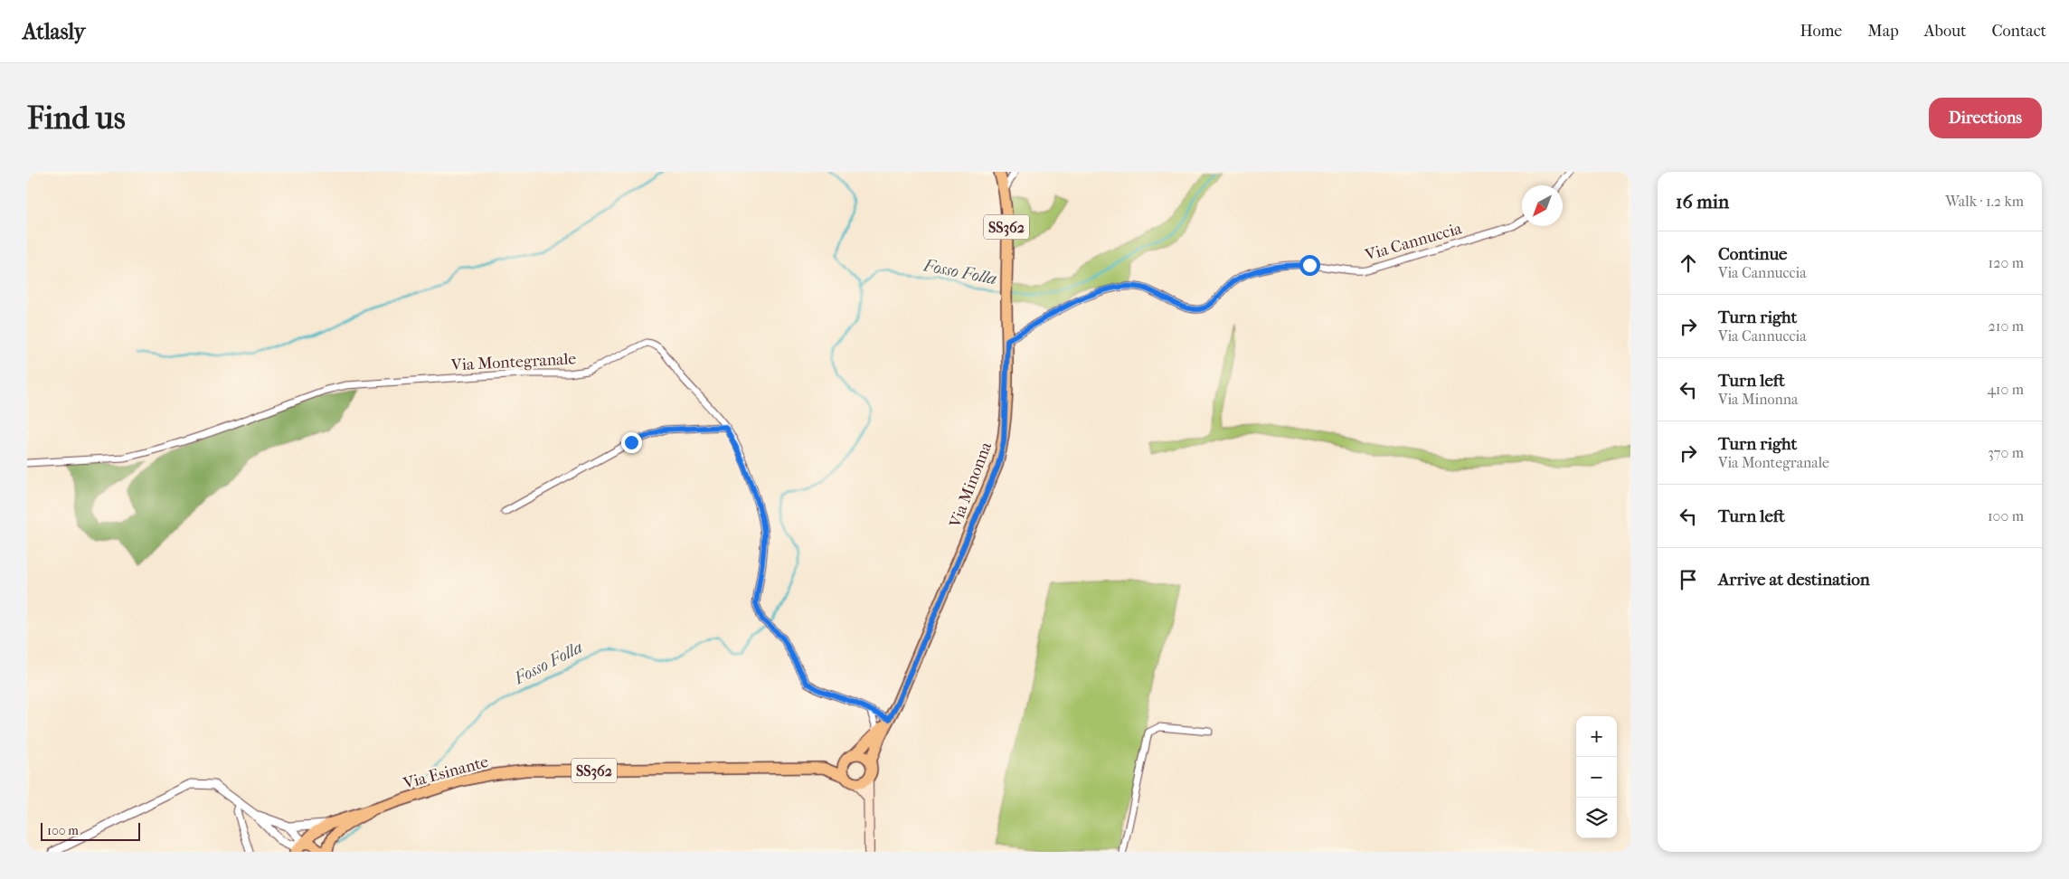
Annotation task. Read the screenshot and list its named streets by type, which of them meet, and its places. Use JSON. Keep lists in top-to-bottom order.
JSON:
{
  "streets": {
    "main road": ["SS362", "Via Minonna", "Via Esinante"],
    "street": ["Via Cannuccia", "Via Montegranale"]
  },
  "crossings": [
    ["SS362", "Via Minonna"],
    ["SS362", "Via Esinante"],
    ["Via Cannuccia", "Via Minonna"],
    ["Via Montegranale", "Via Minonna"],
    ["Via Minonna", "Via Esinante"]
  ],
  "water": ["Fosso Folla"],
  "scale_bar": "100 m",
  "north": "bottom left",
  "page": {
    "header": "Atlasly",
    "nav": [
      "Home",
      "Map",
      "About",
      "Contact"
    ],
    "buttons": "Directions",
    "title": "Find us",
    "heading": ["16 min", "Walk · 1.2 km"],
    "list": [
      ["Continue", "Via Cannuccia", "120 m"],
      ["Turn right", "Via Cannuccia", "210 m"],
      ["Turn left", "Via Minonna", "410 m"],
      ["Turn right", "Via Montegranale", "370 m"],
      ["Turn left", "100 m"],
      "Arrive at destination"
    ],
    "map_buttons": ["+", "−"],
    "scale": "100 m"
  }
}
